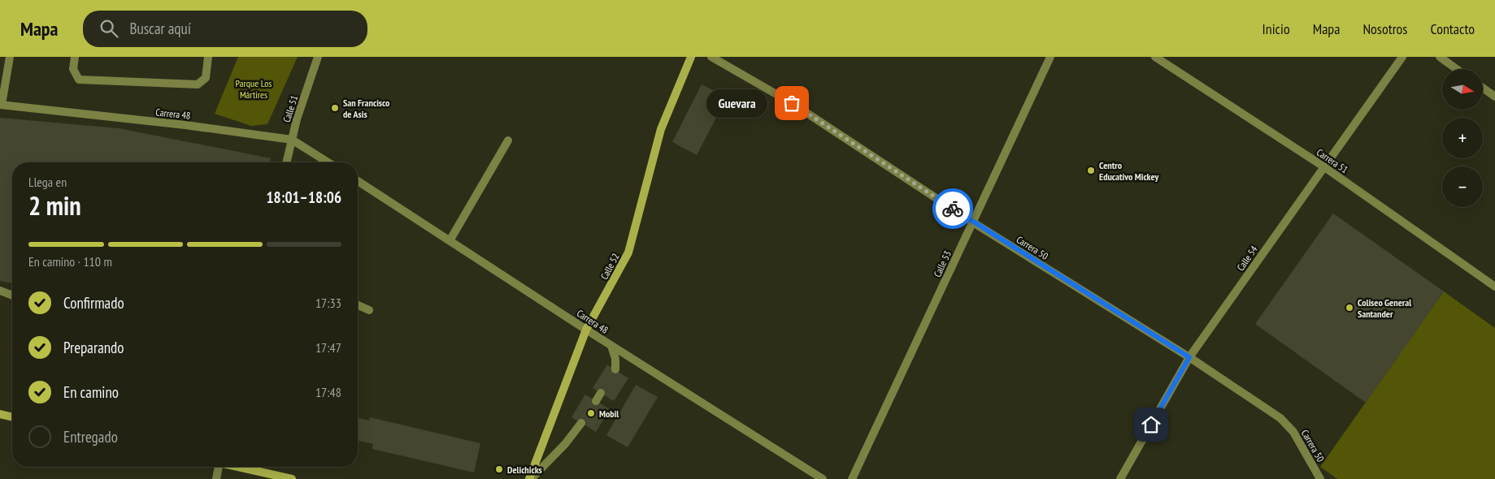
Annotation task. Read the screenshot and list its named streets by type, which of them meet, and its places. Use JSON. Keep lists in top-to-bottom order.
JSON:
{
  "streets": {
    "street": [
      "Calle 51",
      "Carrera 48",
      "Carrera 51",
      "Carrera 50",
      "Calle 54",
      "Calle 53",
      "Calle 52"
    ]
  },
  "crossings": [
    ["Calle 51", "Carrera 48"],
    ["Carrera 48", "Calle 52"],
    ["Carrera 51", "Calle 54"],
    ["Carrera 50", "Calle 54"],
    ["Carrera 50", "Calle 53"]
  ],
  "parks": ["Parque Los Mártires"],
  "places": [
    "Guevara",
    "San Francisco de Asis",
    "Centro Educativo Mickey",
    "Coliseo General Santander",
    "Mobil",
    "Delichicks"
  ],
  "north": "right",
  "page": {
    "header": "Mapa",
    "search": "Buscar aquí",
    "nav": [
      "Inicio",
      "Mapa",
      "Nosotros",
      "Contacto"
    ],
    "map_buttons": ["+", "−"],
    "bubble": "Guevara",
    "heading": ["2 min", "Llega en", "18:01–18:06"],
    "bar": "En camino · 110 m",
    "list": [
      ["Confirmado", "17:33"],
      ["Preparando", "17:47"],
      ["En camino", "17:48"],
      "Entregado"
    ]
  }
}
